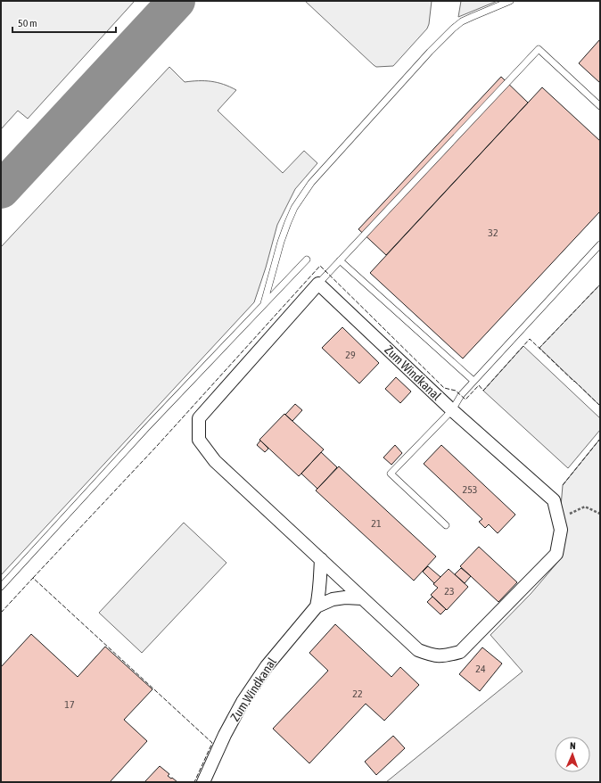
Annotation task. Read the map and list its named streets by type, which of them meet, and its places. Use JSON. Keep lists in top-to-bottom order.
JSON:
{
  "streets": {
    "street": ["Zum Windkanal"]
  },
  "house_numbers": [
    "32",
    "29",
    "253",
    "21",
    "23",
    "24",
    "22",
    "17"
  ],
  "scale_bar": "50 m",
  "north": "top"
}
